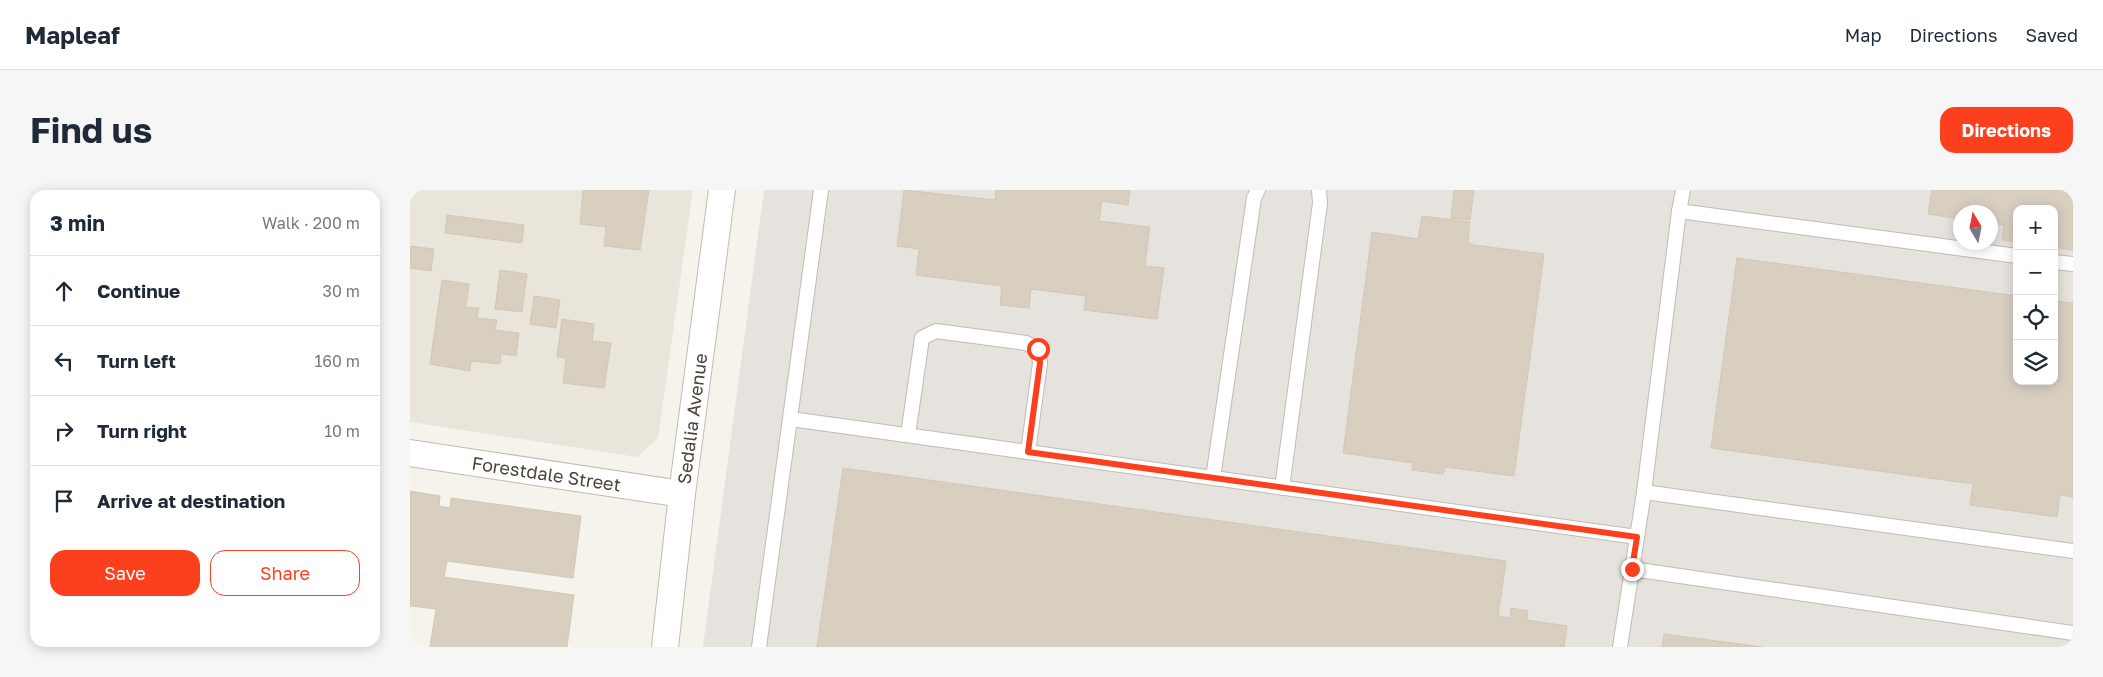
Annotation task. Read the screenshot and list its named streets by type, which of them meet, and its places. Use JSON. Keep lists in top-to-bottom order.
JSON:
{
  "streets": {
    "street": ["Sedalia Avenue", "Forestdale Street"]
  },
  "crossings": [
    ["Sedalia Avenue", "Forestdale Street"]
  ],
  "north": "top",
  "page": {
    "header": "Mapleaf",
    "nav": ["Map", "Directions", "Saved"],
    "buttons": [
      "Directions",
      ["Save", "Share"]
    ],
    "title": "Find us",
    "heading": ["3 min", "Walk · 200 m"],
    "map_buttons": ["+", "−"],
    "list": [
      ["Continue", "30 m"],
      ["Turn left", "160 m"],
      ["Turn right", "10 m"],
      "Arrive at destination"
    ]
  }
}
